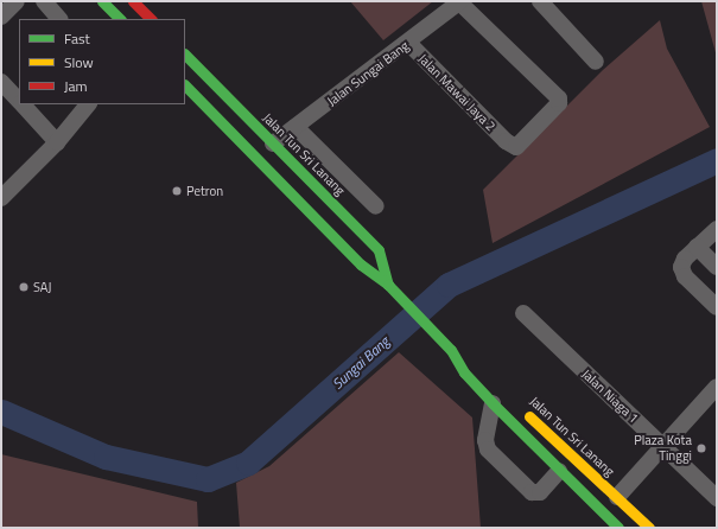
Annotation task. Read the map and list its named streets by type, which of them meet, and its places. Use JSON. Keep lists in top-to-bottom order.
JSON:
{
  "streets": {
    "main road": ["Jalan Tun Sri Lanang"],
    "street": ["Jalan Sungai Bang", "Jalan Mawai Jaya 2", "Jalan Niaga 1"]
  },
  "crossings": [
    ["Jalan Sungai Bang", "Jalan Mawai Jaya 2"],
    ["Jalan Sungai Bang", "Jalan Tun Sri Lanang"]
  ],
  "water": ["Sungai Bang"],
  "places": ["Petron", "SAJ", "Plaza Kota Tinggi"],
  "legend": ["Fast", "Slow", "Jam"]
}
